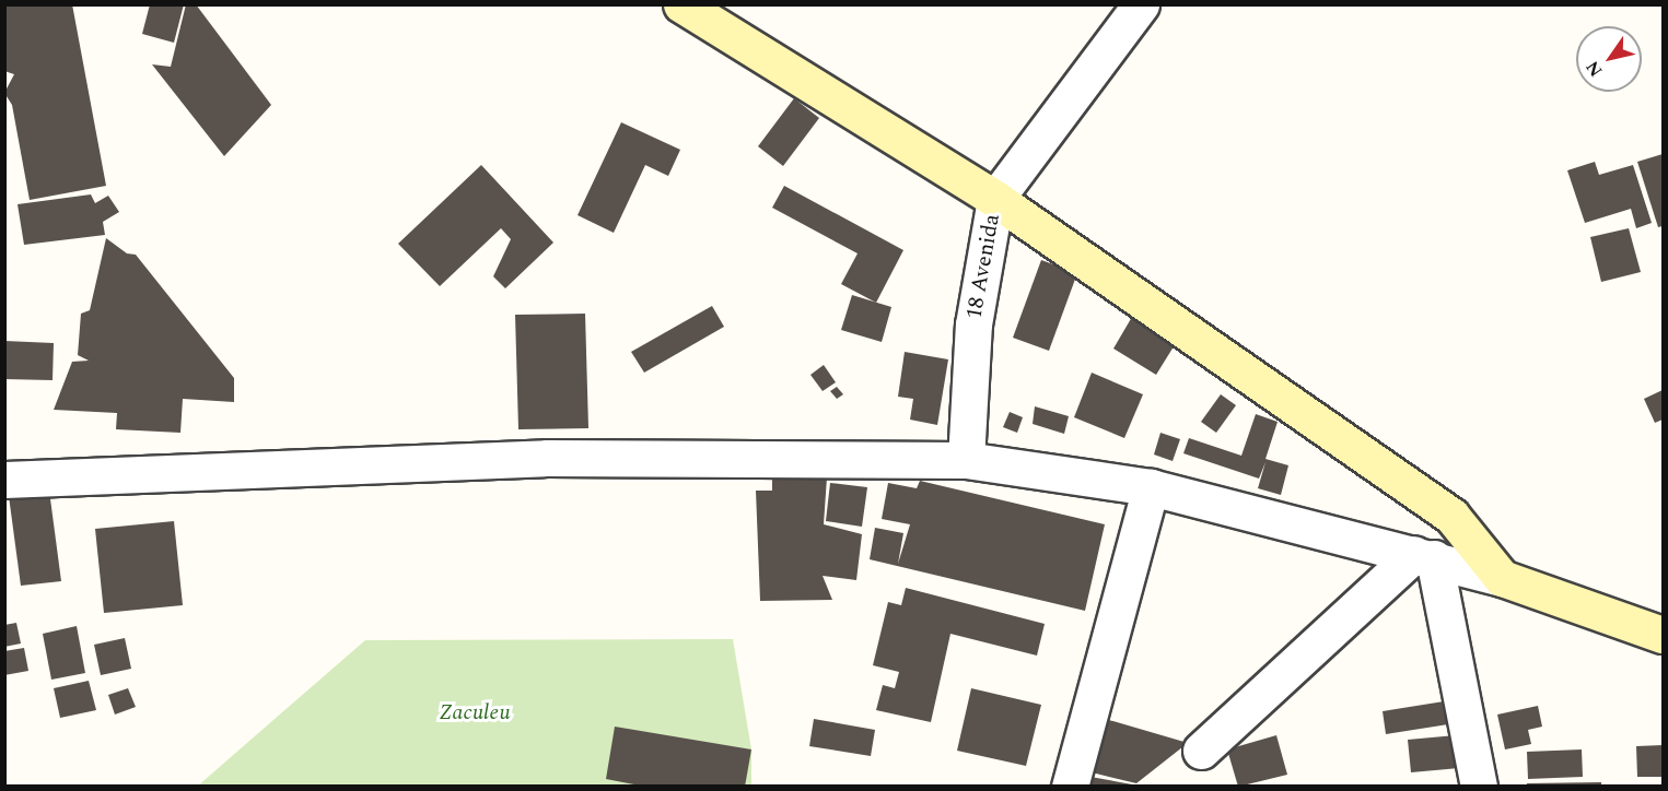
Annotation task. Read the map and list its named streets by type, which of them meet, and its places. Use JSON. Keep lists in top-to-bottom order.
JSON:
{
  "streets": {
    "street": ["18 Avenida"]
  },
  "parks": ["Zaculeu"],
  "north": "bottom left"
}
